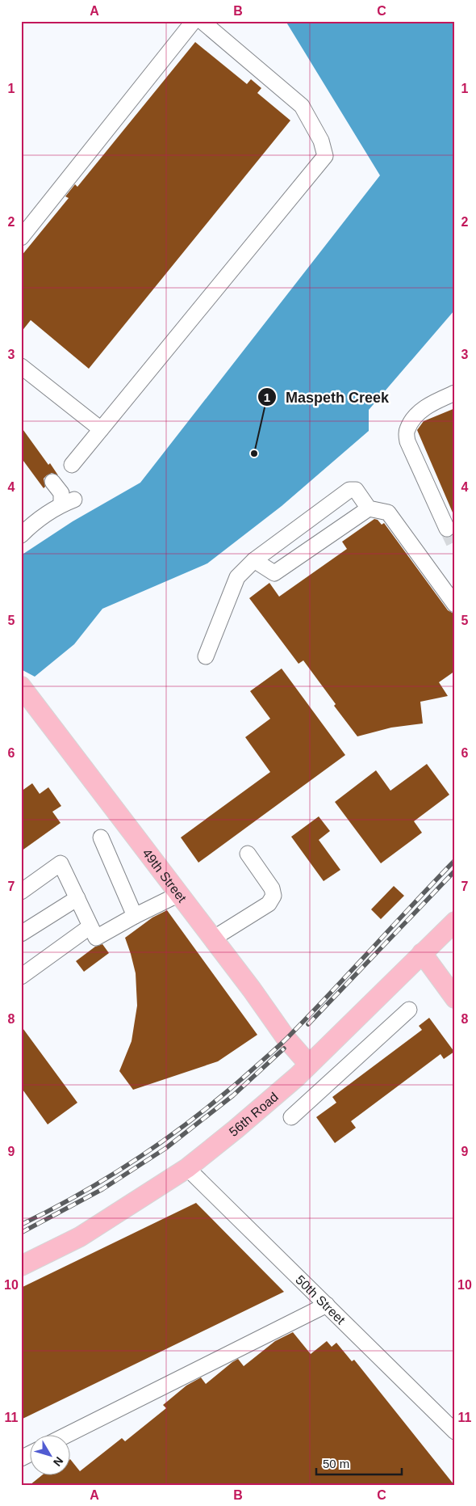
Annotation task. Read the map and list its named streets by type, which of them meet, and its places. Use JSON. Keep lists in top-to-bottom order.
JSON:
{
  "streets": {
    "main road": ["49th Street", "56th Road"],
    "street": ["50th Street"]
  },
  "crossings": [
    ["49th Street", "56th Road"],
    ["56th Road", "50th Street"]
  ],
  "places": ["Maspeth Creek"],
  "scale_bar": "50 m",
  "north": "bottom right",
  "grid": {
    "columns": ["A", "B", "C"],
    "rows": [
      "1",
      "2",
      "3",
      "4",
      "5",
      "6",
      "7",
      "8",
      "9",
      "10",
      "11"
    ]
  }
}
